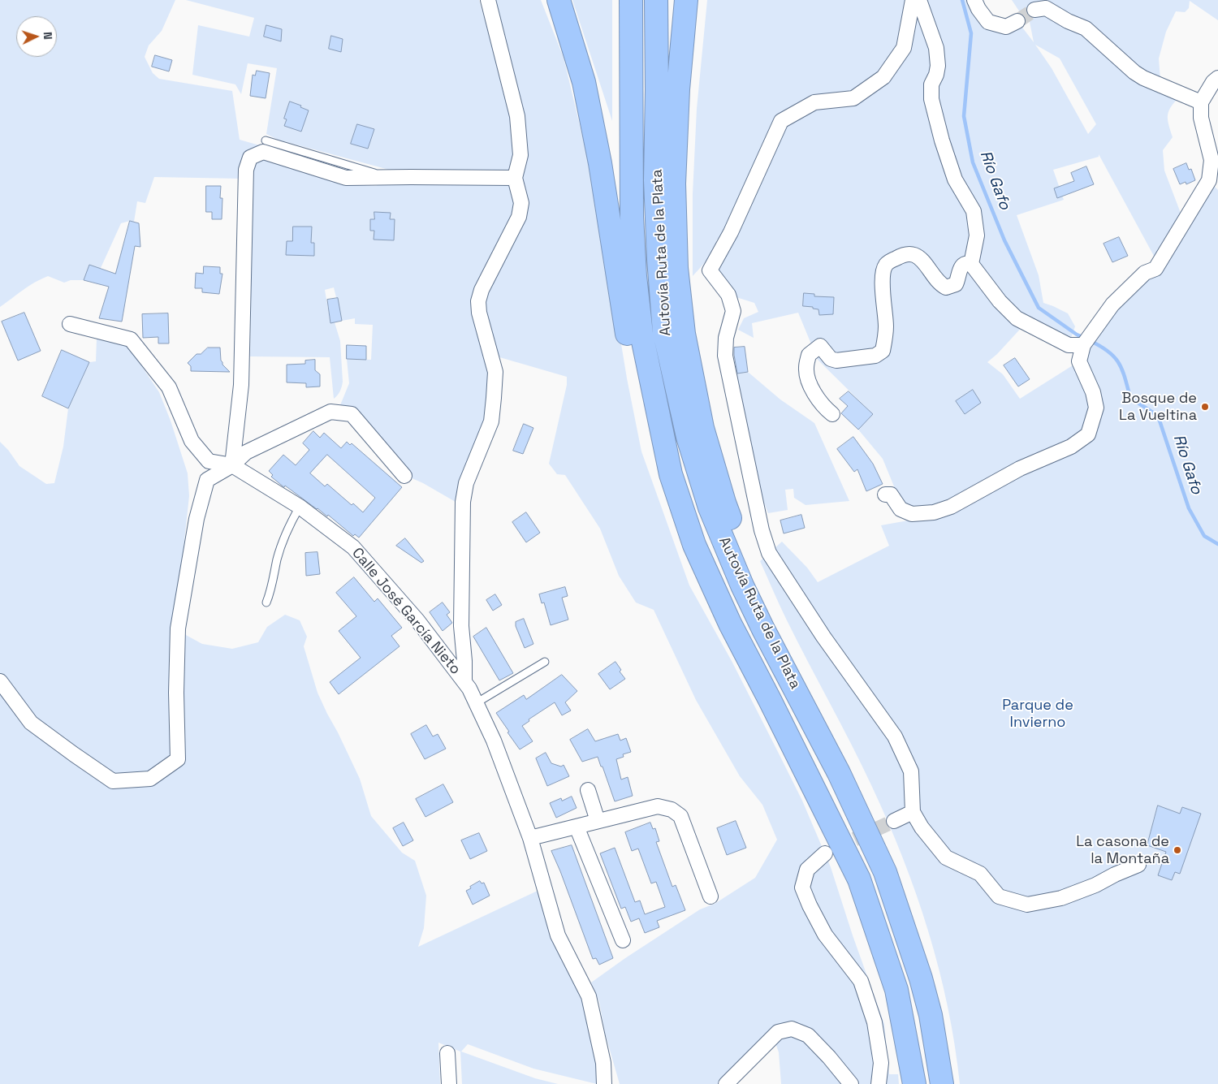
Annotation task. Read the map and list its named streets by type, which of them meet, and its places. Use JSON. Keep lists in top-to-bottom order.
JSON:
{
  "streets": {
    "highway": ["Autovía Ruta de la Plata"],
    "street": ["Calle José García Nieto"]
  },
  "water": ["Río Gafo"],
  "parks": ["Parque de Invierno"],
  "places": ["Bosque de La Vueltina", "La casona de la Montaña"],
  "north": "right"
}
